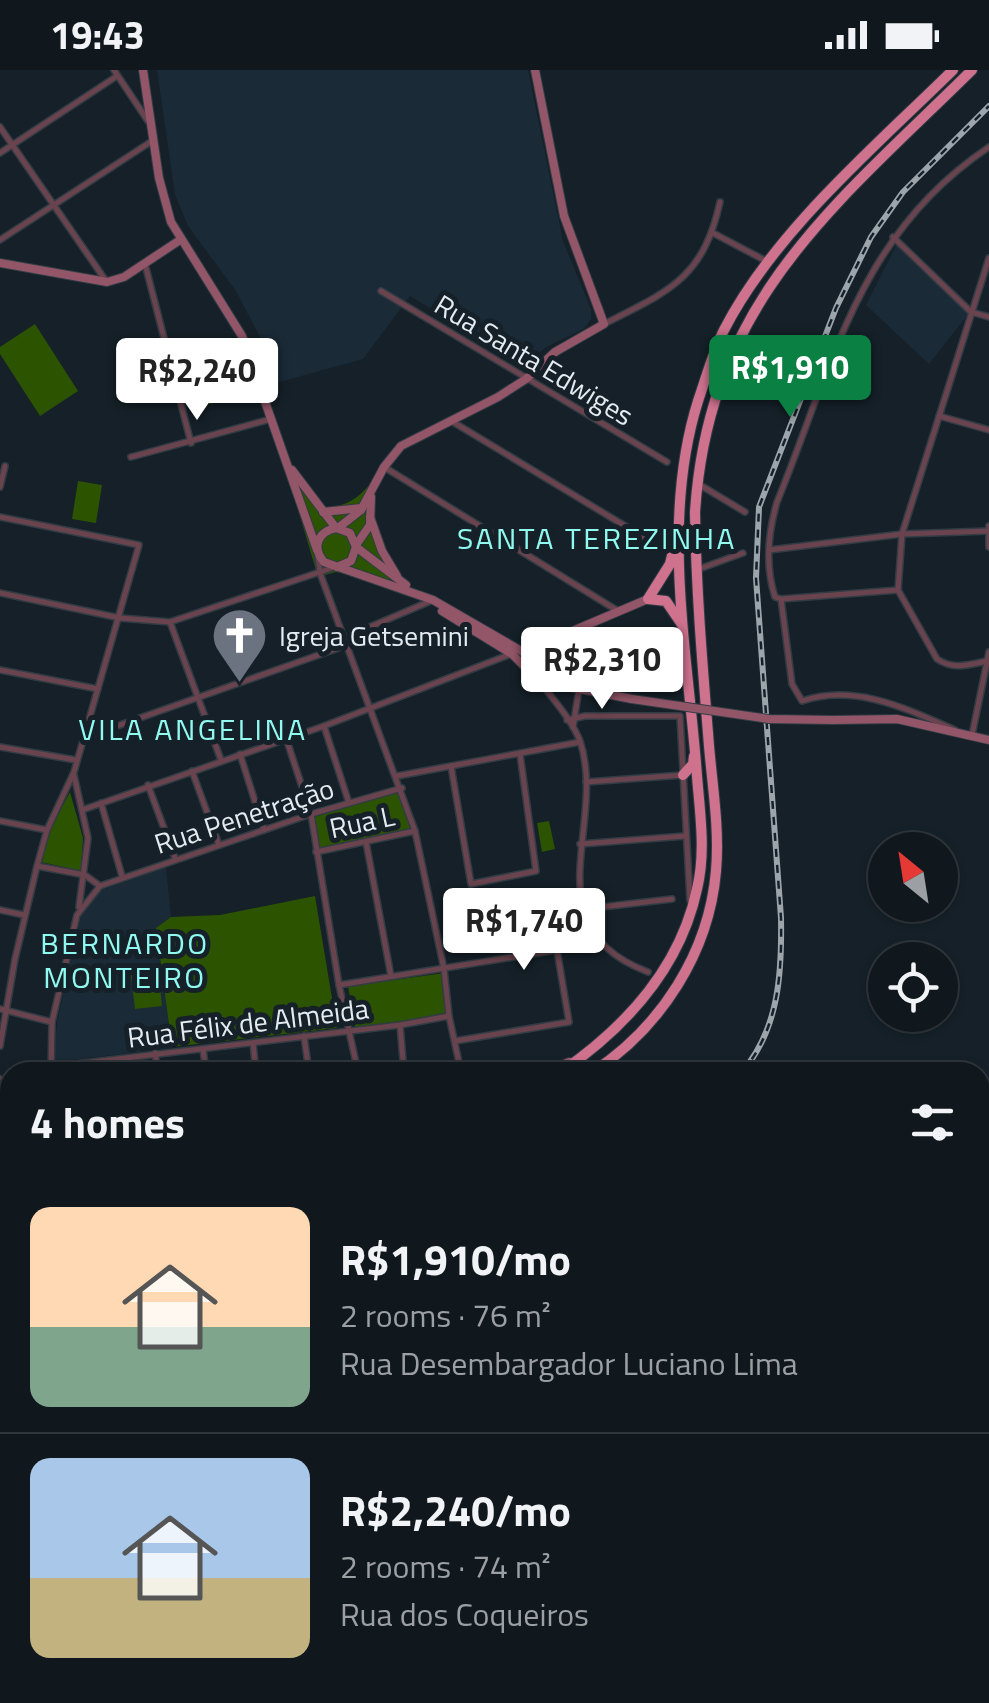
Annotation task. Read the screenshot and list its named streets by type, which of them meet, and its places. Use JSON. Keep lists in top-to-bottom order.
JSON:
{
  "streets": {
    "street": [
      "Rua Santa Edwiges",
      "Rua Penetração",
      "Rua L",
      "Rua Félix de Almeida"
    ]
  },
  "districts": ["SANTA TEREZINHA", "VILA ANGELINA", "BERNARDO MONTEIRO"],
  "places": {
    "church": ["Igreja Getsemini"]
  },
  "north": "top left",
  "page": {
    "status": "19:43",
    "price": [
      "R$1,910",
      "R$2,240",
      "R$2,310",
      "R$1,740"
    ],
    "heading": "4 homes",
    "list": [
      {
        "name": "R$1,910/mo",
        "note": "2 rooms · 76 m² · Rua Desembargador Luciano Lima"
      },
      {
        "name": "R$2,240/mo",
        "note": "2 rooms · 74 m² · Rua dos Coqueiros"
      }
    ]
  }
}
